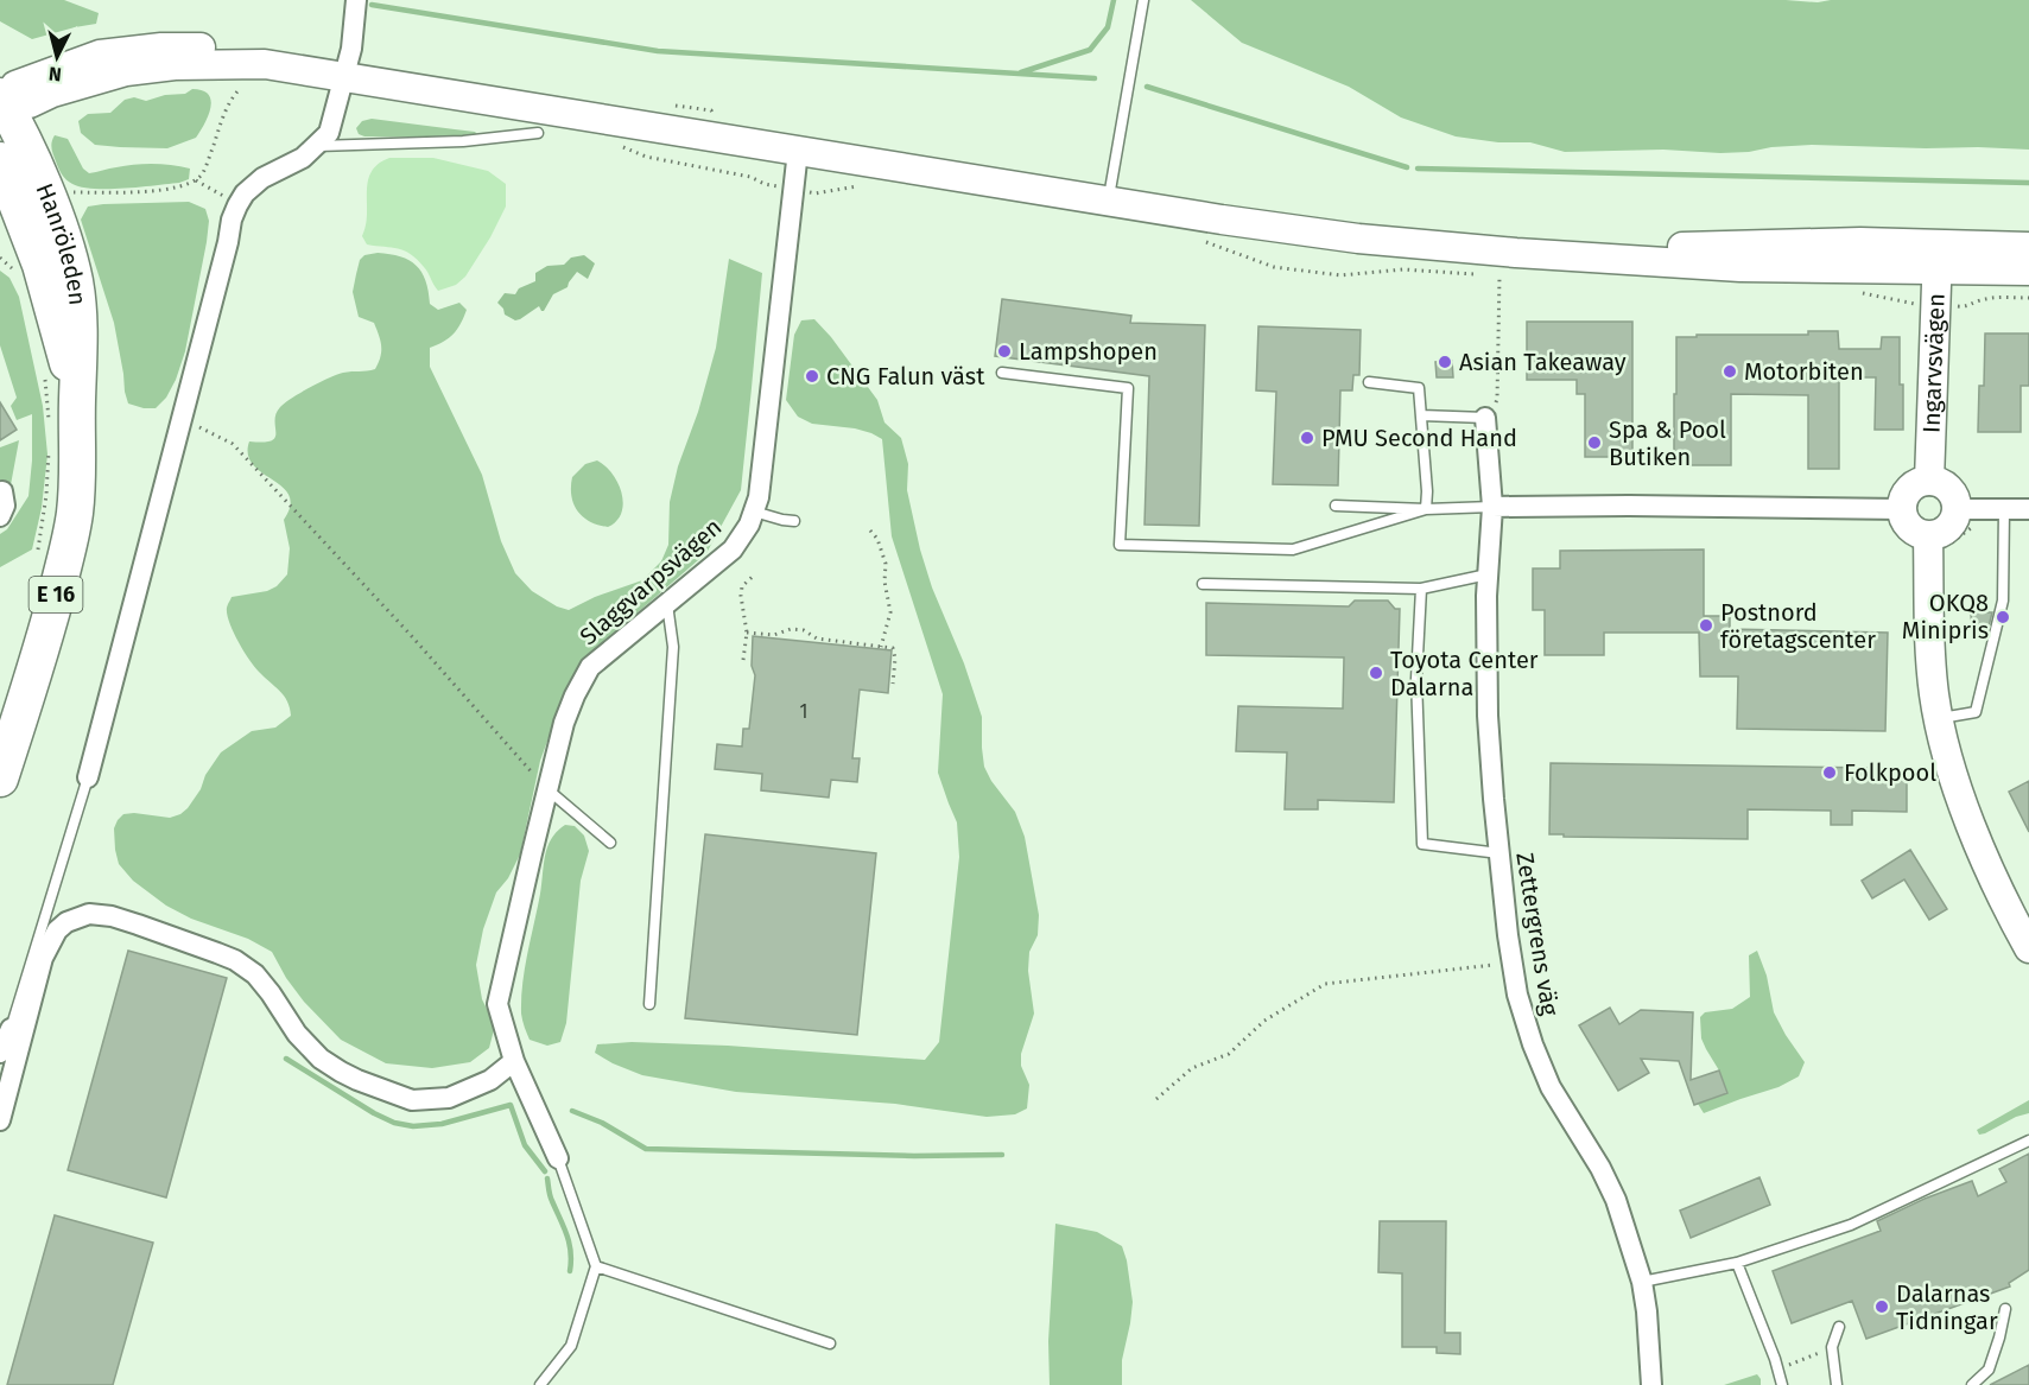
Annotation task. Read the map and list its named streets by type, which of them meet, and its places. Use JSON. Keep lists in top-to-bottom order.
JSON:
{
  "streets": {
    "highway": ["Hanröleden", "E 16"],
    "main road": ["Ingarvsvägen"],
    "street": ["Slaggvarpsvägen", "Zettergrens väg"]
  },
  "places": [
    "Lampshopen",
    "Asian Takeaway",
    "Motorbiten",
    "CNG Falun väst",
    "PMU Second Hand",
    "Spa & Pool Butiken",
    "OKQ8 Minipris",
    "Postnord företagscenter",
    "Toyota Center Dalarna",
    "Folkpool",
    "Dalarnas Tidningar"
  ],
  "house_numbers": ["1"],
  "north": "bottom"
}
